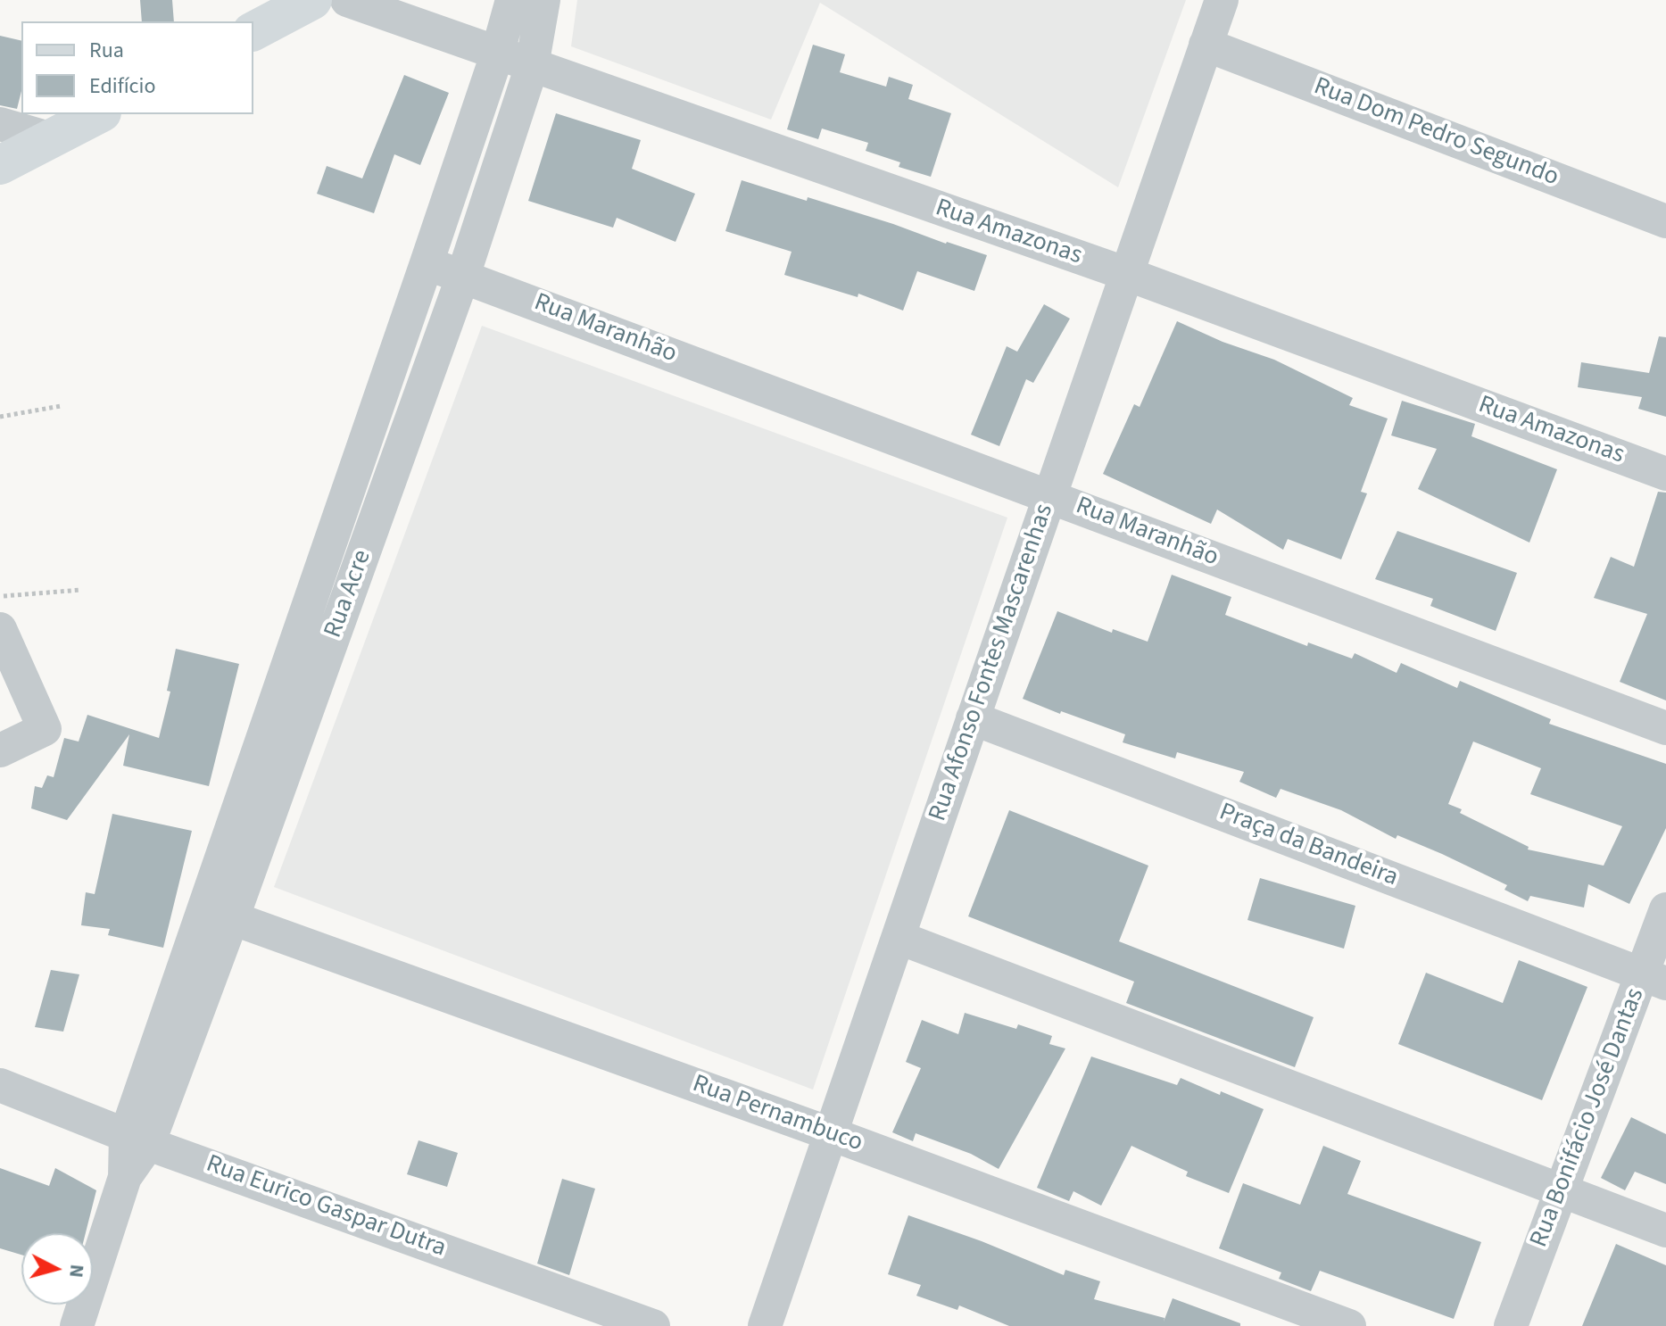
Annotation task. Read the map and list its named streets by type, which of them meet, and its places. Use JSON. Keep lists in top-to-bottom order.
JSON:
{
  "streets": {
    "street": [
      "Rua Dom Pedro Segundo",
      "Rua Amazonas",
      "Rua Maranhão",
      "Rua Acre",
      "Rua Afonso Fontes Mascarenhas",
      "Praça da Bandeira",
      "Rua Pernambuco",
      "Rua Bonifácio José Dantas",
      "Rua Eurico Gaspar Dutra"
    ]
  },
  "crossings": [
    ["Rua Dom Pedro Segundo", "Rua Afonso Fontes Mascarenhas"],
    ["Rua Amazonas", "Rua Acre"],
    ["Rua Amazonas", "Rua Afonso Fontes Mascarenhas"],
    ["Rua Maranhão", "Rua Acre"],
    ["Rua Maranhão", "Rua Afonso Fontes Mascarenhas"],
    ["Rua Acre", "Rua Pernambuco"],
    ["Rua Acre", "Rua Eurico Gaspar Dutra"],
    ["Rua Afonso Fontes Mascarenhas", "Praça da Bandeira"],
    ["Rua Afonso Fontes Mascarenhas", "Rua Pernambuco"],
    ["Praça da Bandeira", "Rua Bonifácio José Dantas"]
  ],
  "legend": ["Rua", "Edifício"],
  "north": "right"
}
